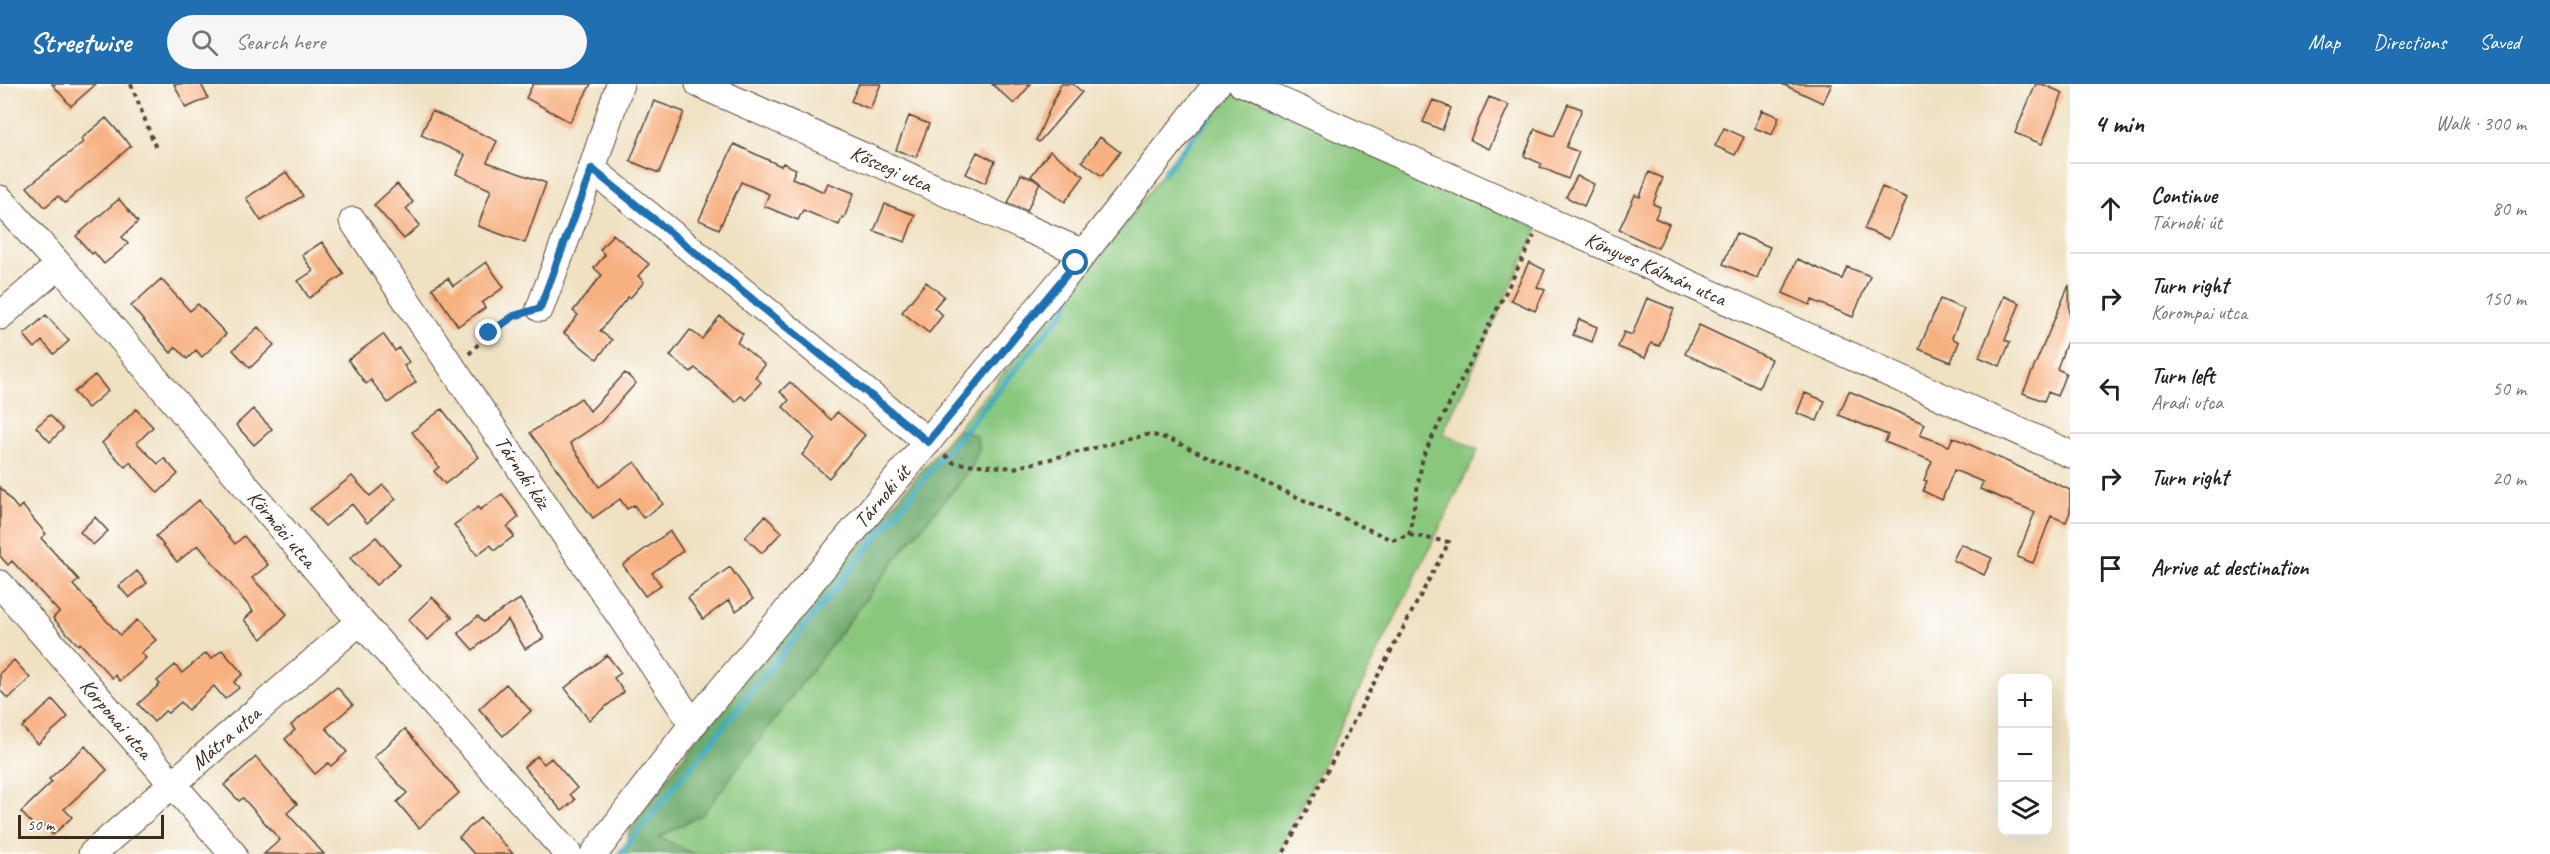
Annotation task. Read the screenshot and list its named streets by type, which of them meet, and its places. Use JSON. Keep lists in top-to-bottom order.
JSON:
{
  "streets": {
    "street": [
      "Kőszegi utca",
      "Könyves Kálmán utca",
      "Tárnoki köz",
      "Tárnoki út",
      "Körmöci utca",
      "Korponai utca",
      "Mátra utca"
    ]
  },
  "crossings": [
    ["Kőszegi utca", "Tárnoki út"],
    ["Tárnoki köz", "Tárnoki út"],
    ["Körmöci utca", "Mátra utca"],
    ["Korponai utca", "Mátra utca"]
  ],
  "scale_bar": "50 m",
  "page": {
    "header": "Streetwise",
    "search": "Search here",
    "nav": ["Map", "Directions", "Saved"],
    "heading": ["4 min", "Walk · 300 m"],
    "list": [
      ["Continue", "Tárnoki út", "80 m"],
      ["Turn right", "Korompai utca", "150 m"],
      ["Turn left", "Aradi utca", "50 m"],
      ["Turn right", "20 m"],
      "Arrive at destination"
    ],
    "map_buttons": ["+", "−"],
    "scale": "50 m"
  }
}
